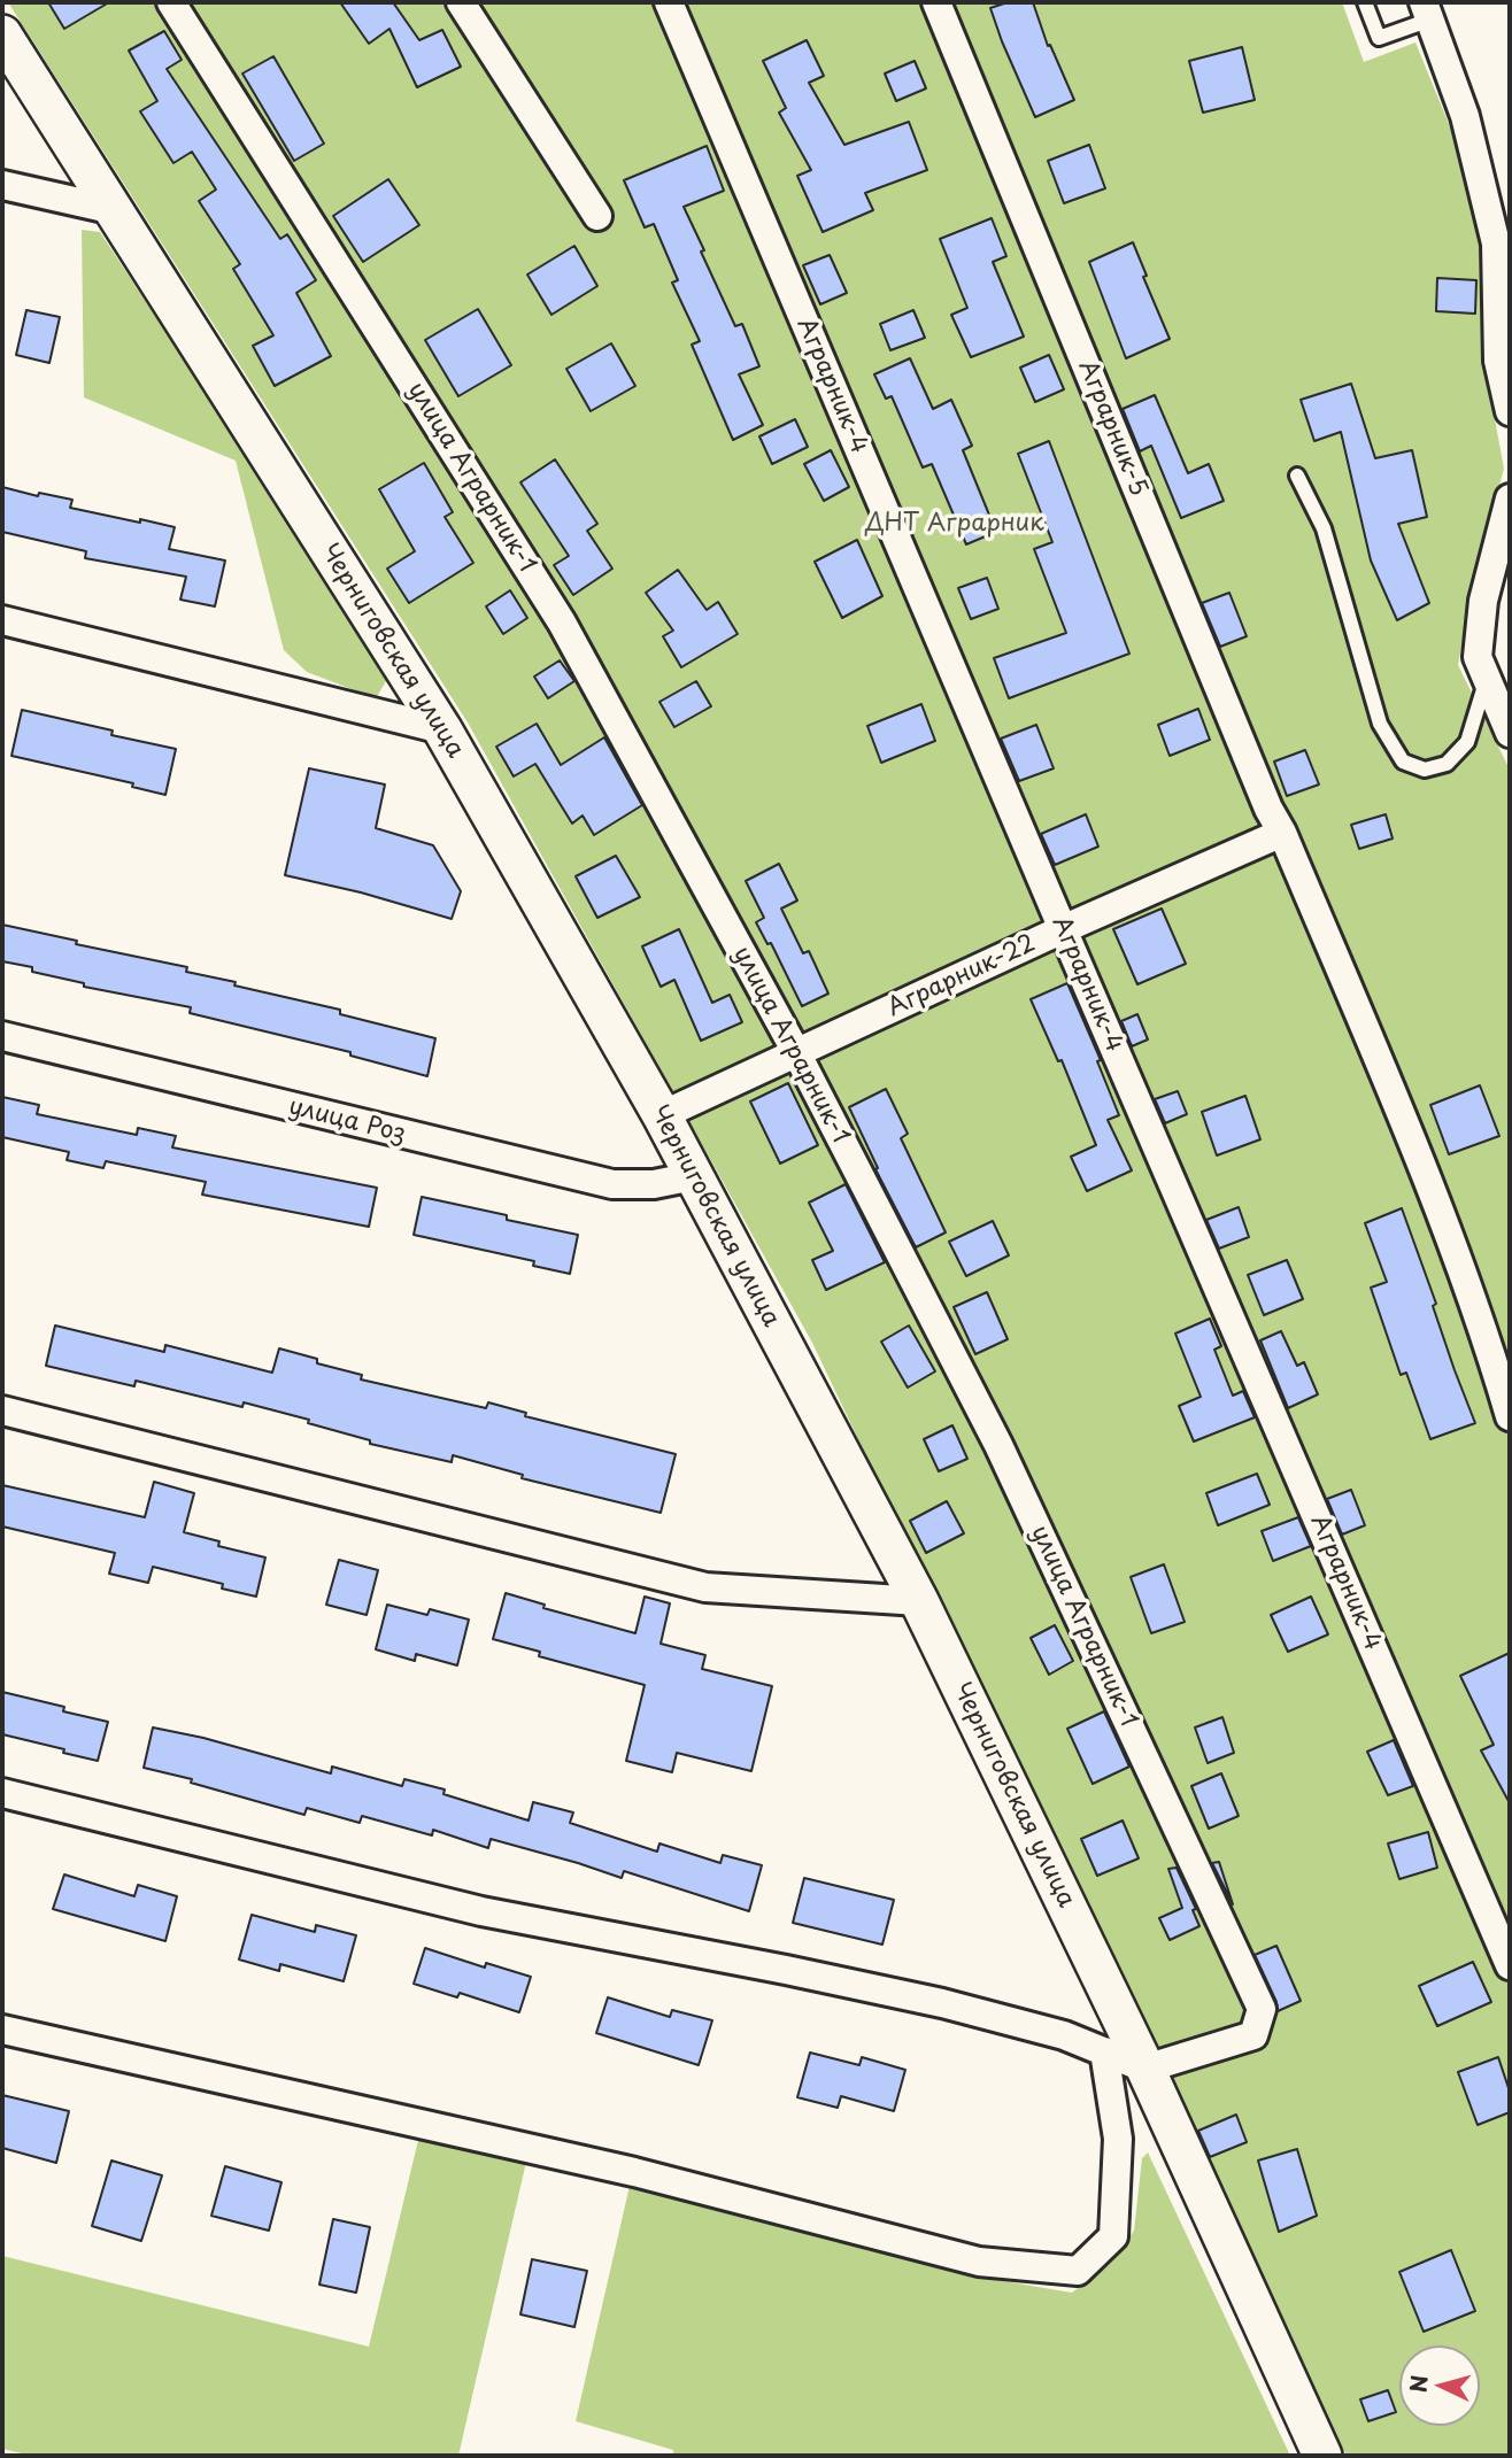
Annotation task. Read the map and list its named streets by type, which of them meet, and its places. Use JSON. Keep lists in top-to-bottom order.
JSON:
{
  "streets": {
    "street": [
      "Аграрник-4",
      "Аграрник-5",
      "улица Аграрник-1",
      "Черниговская улица",
      "Аграрник-22",
      "улица Роз"
    ]
  },
  "crossings": [
    ["Аграрник-4", "Аграрник-22"],
    ["Аграрник-5", "Аграрник-22"],
    ["улица Аграрник-1", "Черниговская улица"],
    ["улица Аграрник-1", "Аграрник-22"],
    ["Черниговская улица", "Аграрник-22"],
    ["Черниговская улица", "улица Роз"]
  ],
  "parks": ["ДНТ Аграрник"],
  "north": "left"
}
